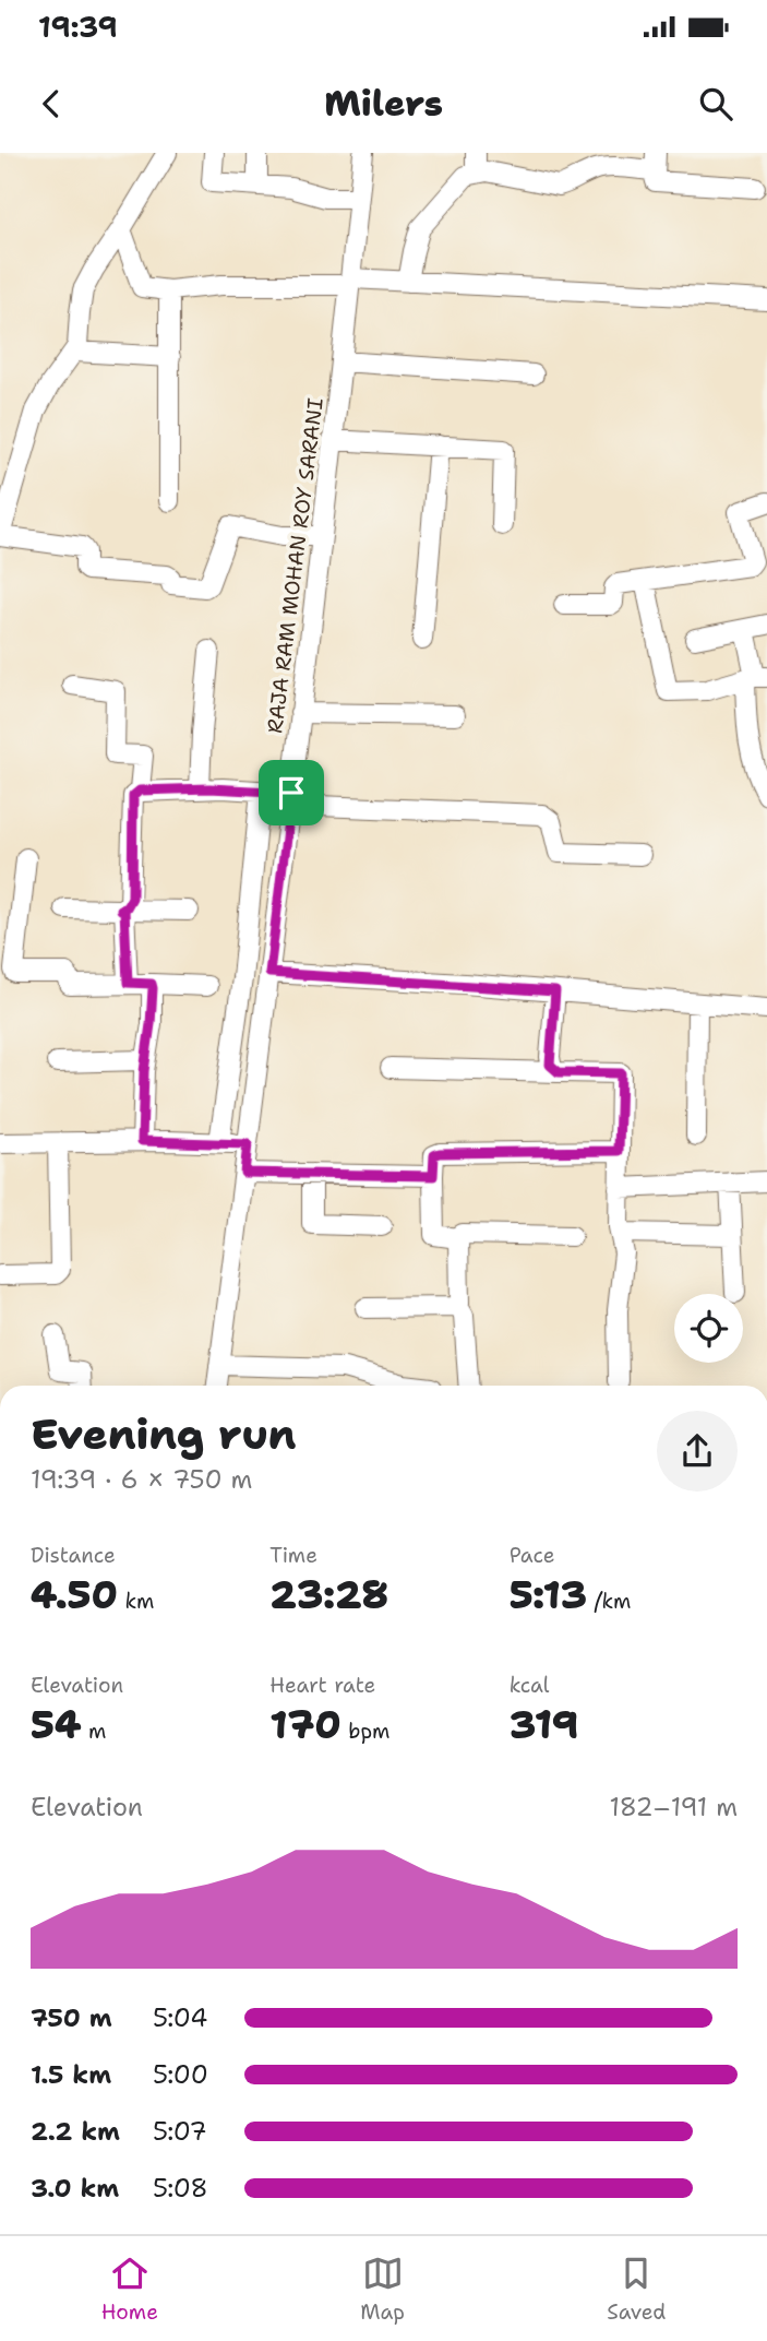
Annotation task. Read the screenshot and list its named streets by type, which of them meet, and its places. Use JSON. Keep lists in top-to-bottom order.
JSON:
{
  "streets": {
    "street": ["RAJA RAM MOHAN ROY SARANI"]
  },
  "page": {
    "status": "19:39",
    "header": "Milers",
    "heading": ["Evening run", "19:39 · 6 × 750 m"],
    "stats": [
      ["Distance", "4.50 km"],
      ["Time", "23:28"],
      ["Pace", "5:13 /km"],
      ["Elevation", "54 m"],
      ["Heart rate", "170 bpm"],
      ["kcal", "319"]
    ],
    "chart": ["Elevation", "182–191 m"],
    "list": [
      {
        "name": "750 m",
        "note": "5:04"
      },
      {
        "name": "1.5 km",
        "note": "5:00"
      },
      {
        "name": "2.2 km",
        "note": "5:07"
      },
      {
        "name": "3.0 km",
        "note": "5:08"
      }
    ],
    "tabs": ["Home", "Map", "Saved"]
  }
}
